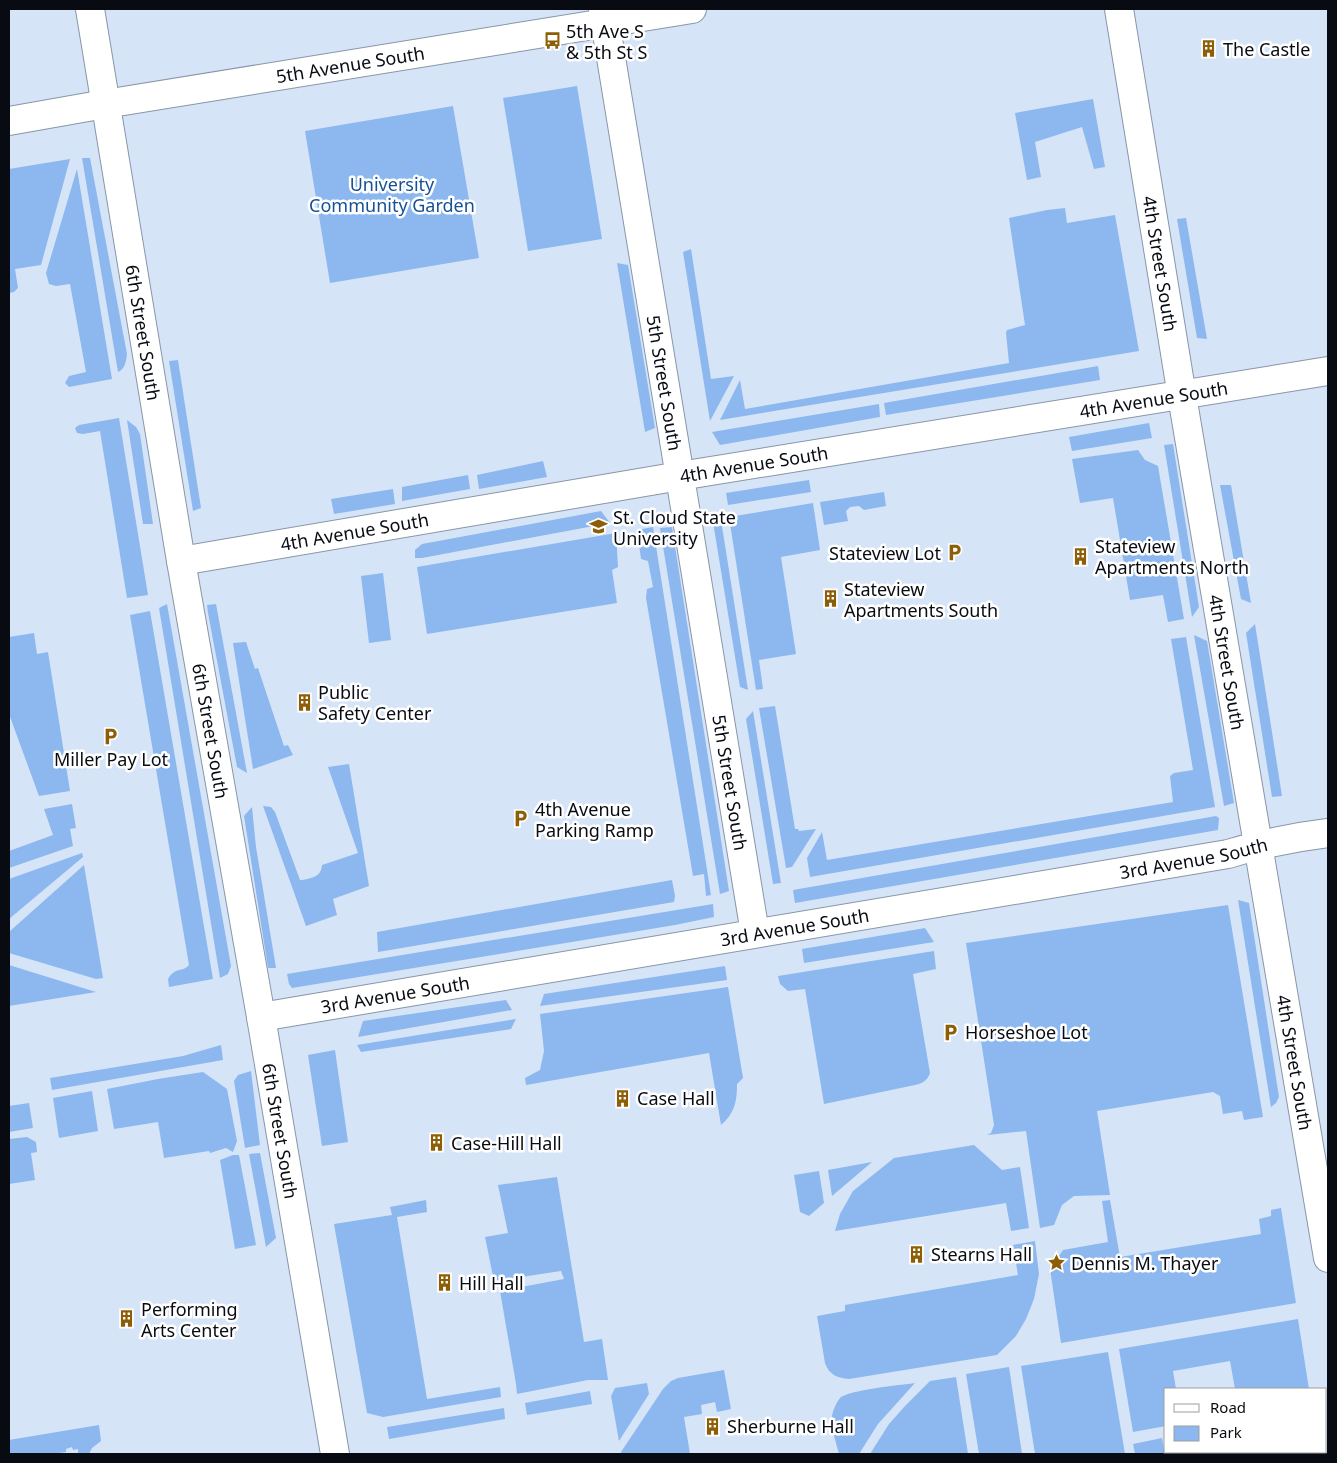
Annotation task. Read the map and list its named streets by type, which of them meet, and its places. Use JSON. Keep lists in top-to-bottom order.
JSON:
{
  "streets": {
    "street": [
      "5th Avenue South",
      "4th Street South",
      "6th Street South",
      "5th Street South",
      "4th Avenue South",
      "3rd Avenue South"
    ]
  },
  "crossings": [
    ["5th Avenue South", "6th Street South"],
    ["5th Avenue South", "5th Street South"],
    ["4th Street South", "4th Avenue South"],
    ["4th Street South", "3rd Avenue South"],
    ["6th Street South", "4th Avenue South"],
    ["6th Street South", "3rd Avenue South"],
    ["5th Street South", "4th Avenue South"],
    ["5th Street South", "3rd Avenue South"]
  ],
  "parks": ["University Community Garden"],
  "places": {
    "bus stop": ["5th Ave S & 5th St S"],
    "building": [
      "The Castle",
      "Stateview Apartments North",
      "Stateview Apartments South",
      "Public Safety Center",
      "Case Hall",
      "Case-Hill Hall",
      "Stearns Hall",
      "Hill Hall",
      "Performing Arts Center",
      "Sherburne Hall"
    ],
    "school or university": ["St. Cloud State University"],
    "parking": [
      "Stateview Lot",
      "Miller Pay Lot",
      "4th Avenue Parking Ramp",
      "Horseshoe Lot"
    ],
    "place": ["Dennis M. Thayer"]
  },
  "legend": ["Road", "Park"]
}
